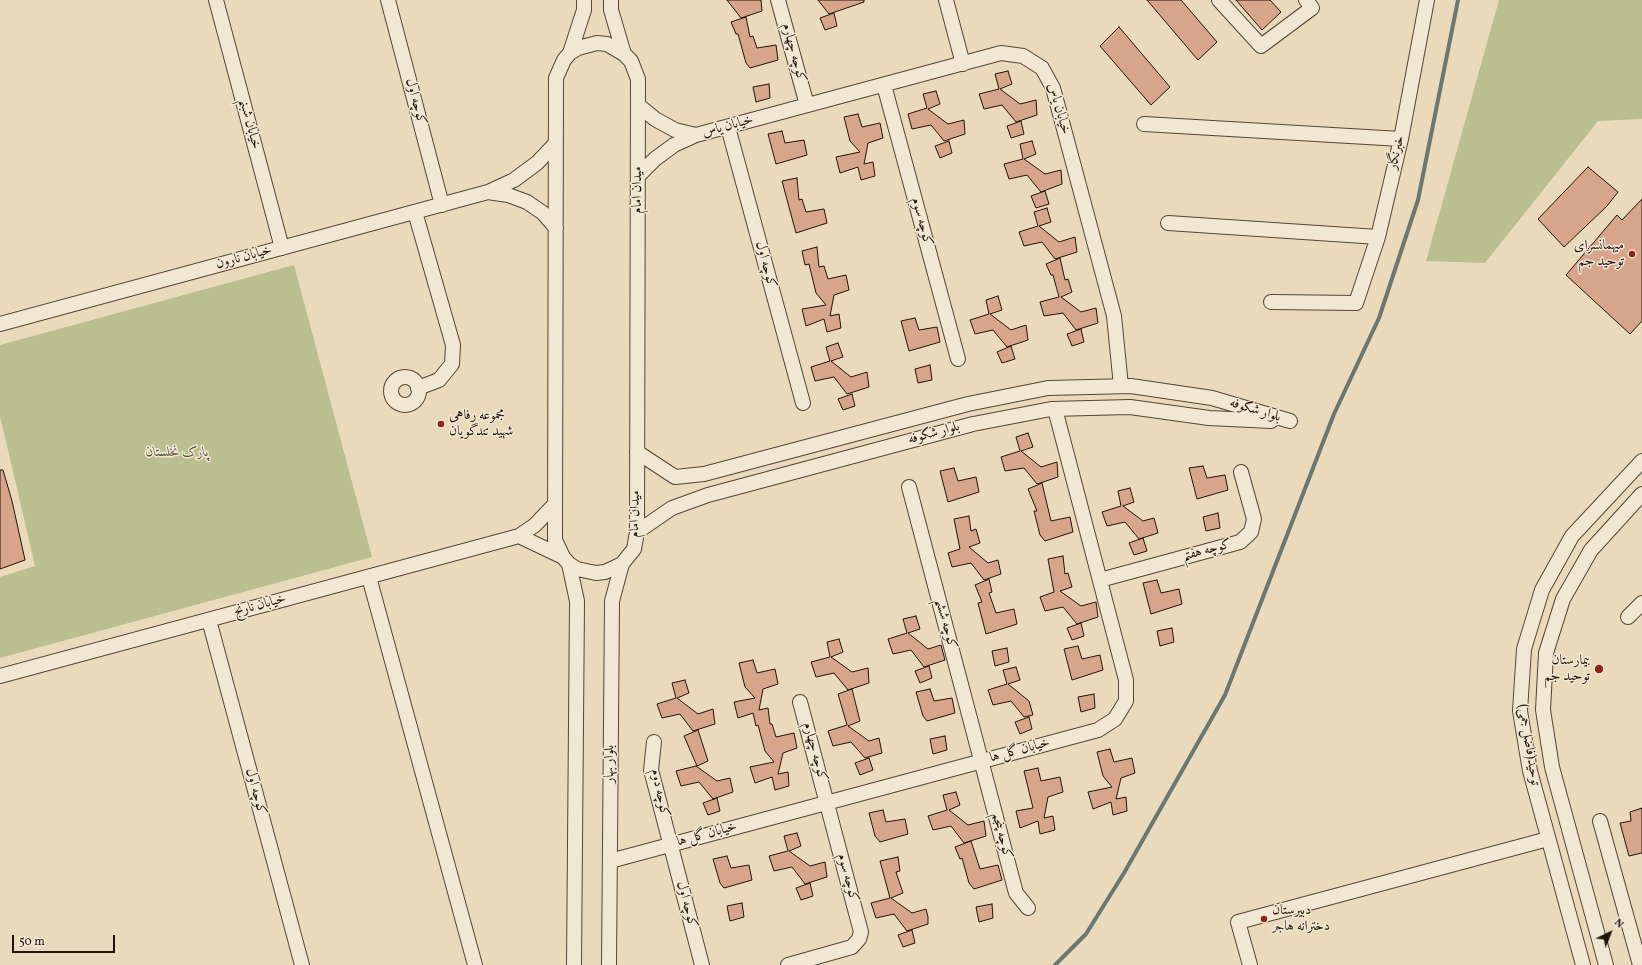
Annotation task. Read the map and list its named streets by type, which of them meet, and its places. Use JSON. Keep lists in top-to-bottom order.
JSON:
{
  "streets": {
    "street": [
      "کوچه چهارم",
      "کوچه اول",
      "خیابان یاس",
      "خیابان شبنم",
      "خبرنگار",
      "میدان امام",
      "کوچه سوم",
      "خیابان نارون",
      "بلوار شکوفه",
      "کوچه هفتم",
      "خیابان نارنج",
      "کوچه ششم",
      "توحید(فاضل جمی)",
      "خیابان گل ها",
      "بلوار بهار",
      "کوچه دوم",
      "کوچه پنجم"
    ]
  },
  "crossings": [
    ["کوچه چهارم", "خیابان یاس"],
    ["کوچه چهارم", "کوچه سوم"],
    ["کوچه چهارم", "خیابان گل ها"],
    ["کوچه اول", "خیابان یاس"],
    ["کوچه اول", "خیابان نارون"],
    ["کوچه اول", "خیابان نارنج"],
    ["کوچه اول", "خیابان گل ها"],
    ["کوچه اول", "کوچه دوم"],
    ["خیابان یاس", "میدان امام"],
    ["خیابان یاس", "کوچه سوم"],
    ["خیابان یاس", "بلوار شکوفه"],
    ["خیابان شبنم", "خیابان نارون"],
    ["میدان امام", "بلوار شکوفه"],
    ["میدان امام", "خیابان نارنج"],
    ["میدان امام", "بلوار بهار"],
    ["کوچه سوم", "خیابان گل ها"],
    ["بلوار شکوفه", "خیابان گل ها"],
    ["کوچه هفتم", "خیابان گل ها"],
    ["کوچه ششم", "خیابان گل ها"],
    ["کوچه ششم", "کوچه پنجم"],
    ["خیابان گل ها", "بلوار بهار"],
    ["خیابان گل ها", "کوچه دوم"],
    ["خیابان گل ها", "کوچه پنجم"]
  ],
  "parks": ["پارک نخلستان"],
  "places": [
    "میهمانسرای توحید جم",
    "مجموعه رفاهی شهید تندگویان",
    "بیمارستان توحید جم",
    "دبیرستان دخترانه هاجر"
  ],
  "scale_bar": "50 m",
  "north": "top right"
}
